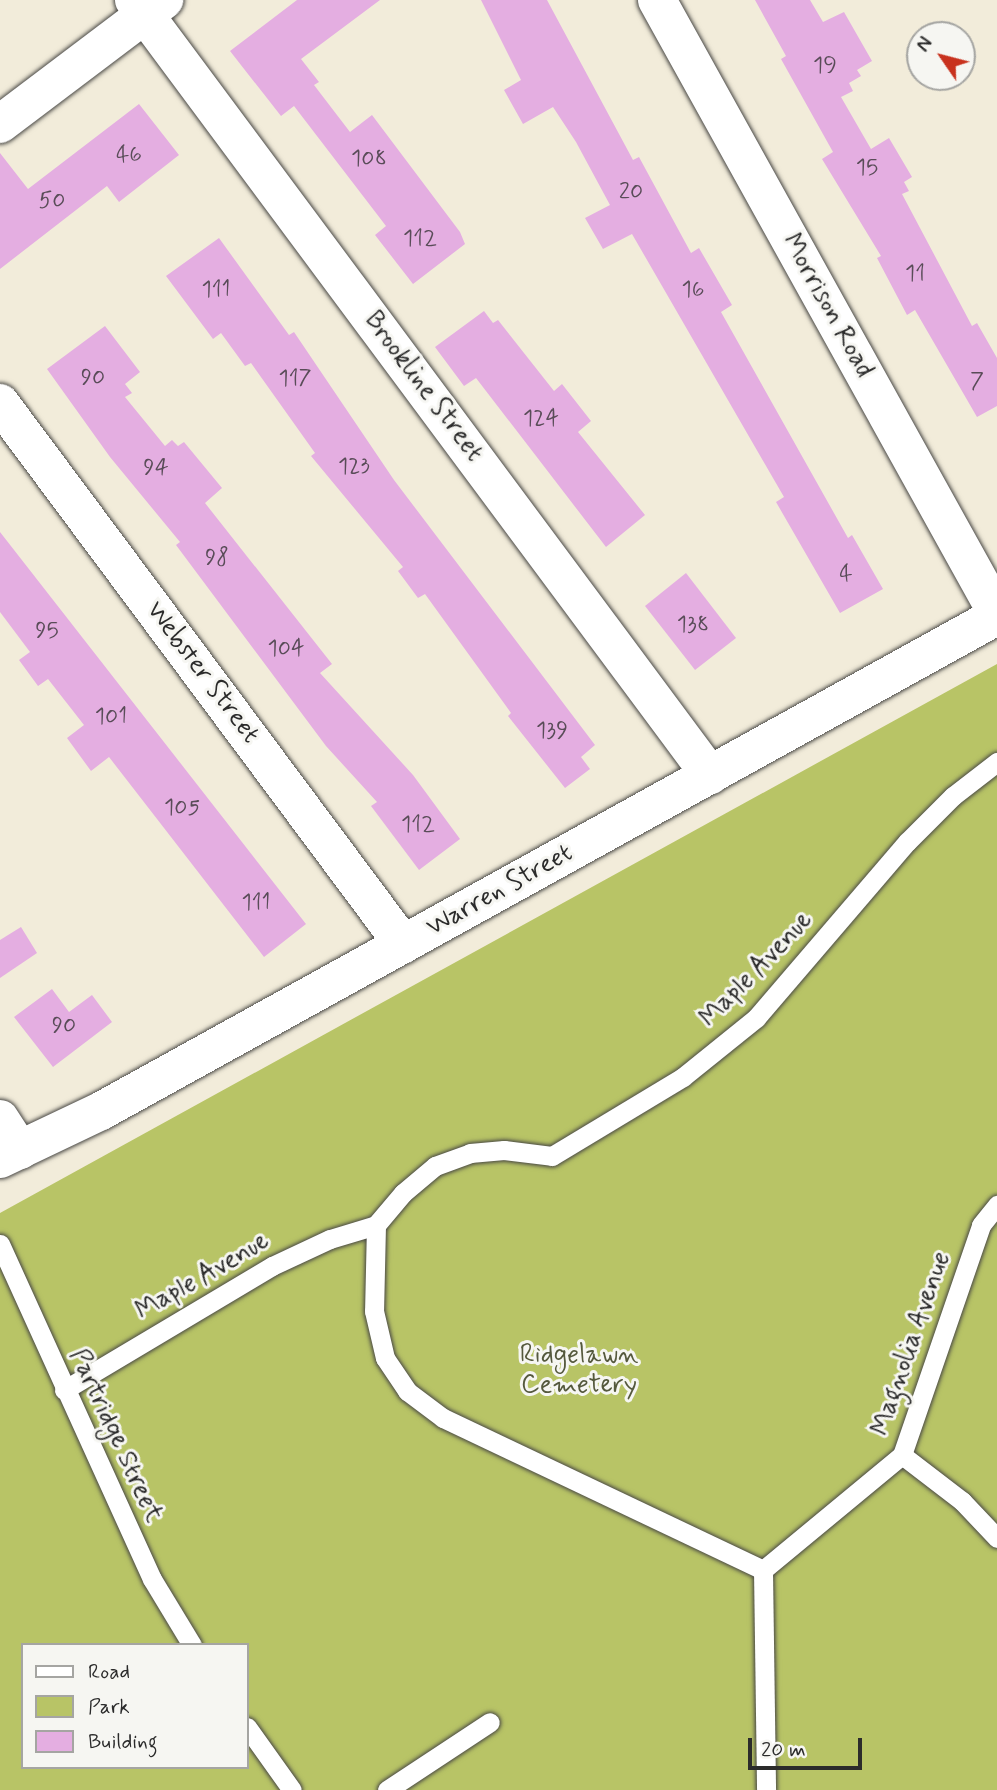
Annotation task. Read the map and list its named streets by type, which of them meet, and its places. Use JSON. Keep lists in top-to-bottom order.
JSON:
{
  "streets": {
    "street": [
      "Morrison Road",
      "Brookline Street",
      "Webster Street",
      "Warren Street"
    ],
    "lane": ["Maple Avenue", "Magnolia Avenue", "Partridge Street"]
  },
  "crossings": [
    ["Morrison Road", "Warren Street"],
    ["Brookline Street", "Warren Street"],
    ["Webster Street", "Warren Street"],
    ["Maple Avenue", "Partridge Street"]
  ],
  "parks": ["Ridgelawn Cemetery"],
  "house_numbers": [
    "19",
    "46",
    "108",
    "15",
    "20",
    "50",
    "112",
    "11",
    "111",
    "16",
    "90",
    "117",
    "7",
    "124",
    "123",
    "94",
    "98",
    "4",
    "138",
    "95",
    "104",
    "101",
    "139",
    "105",
    "112",
    "111",
    "90"
  ],
  "legend": ["Road", "Park", "Building"],
  "scale_bar": "20 m",
  "north": "top left"
}
